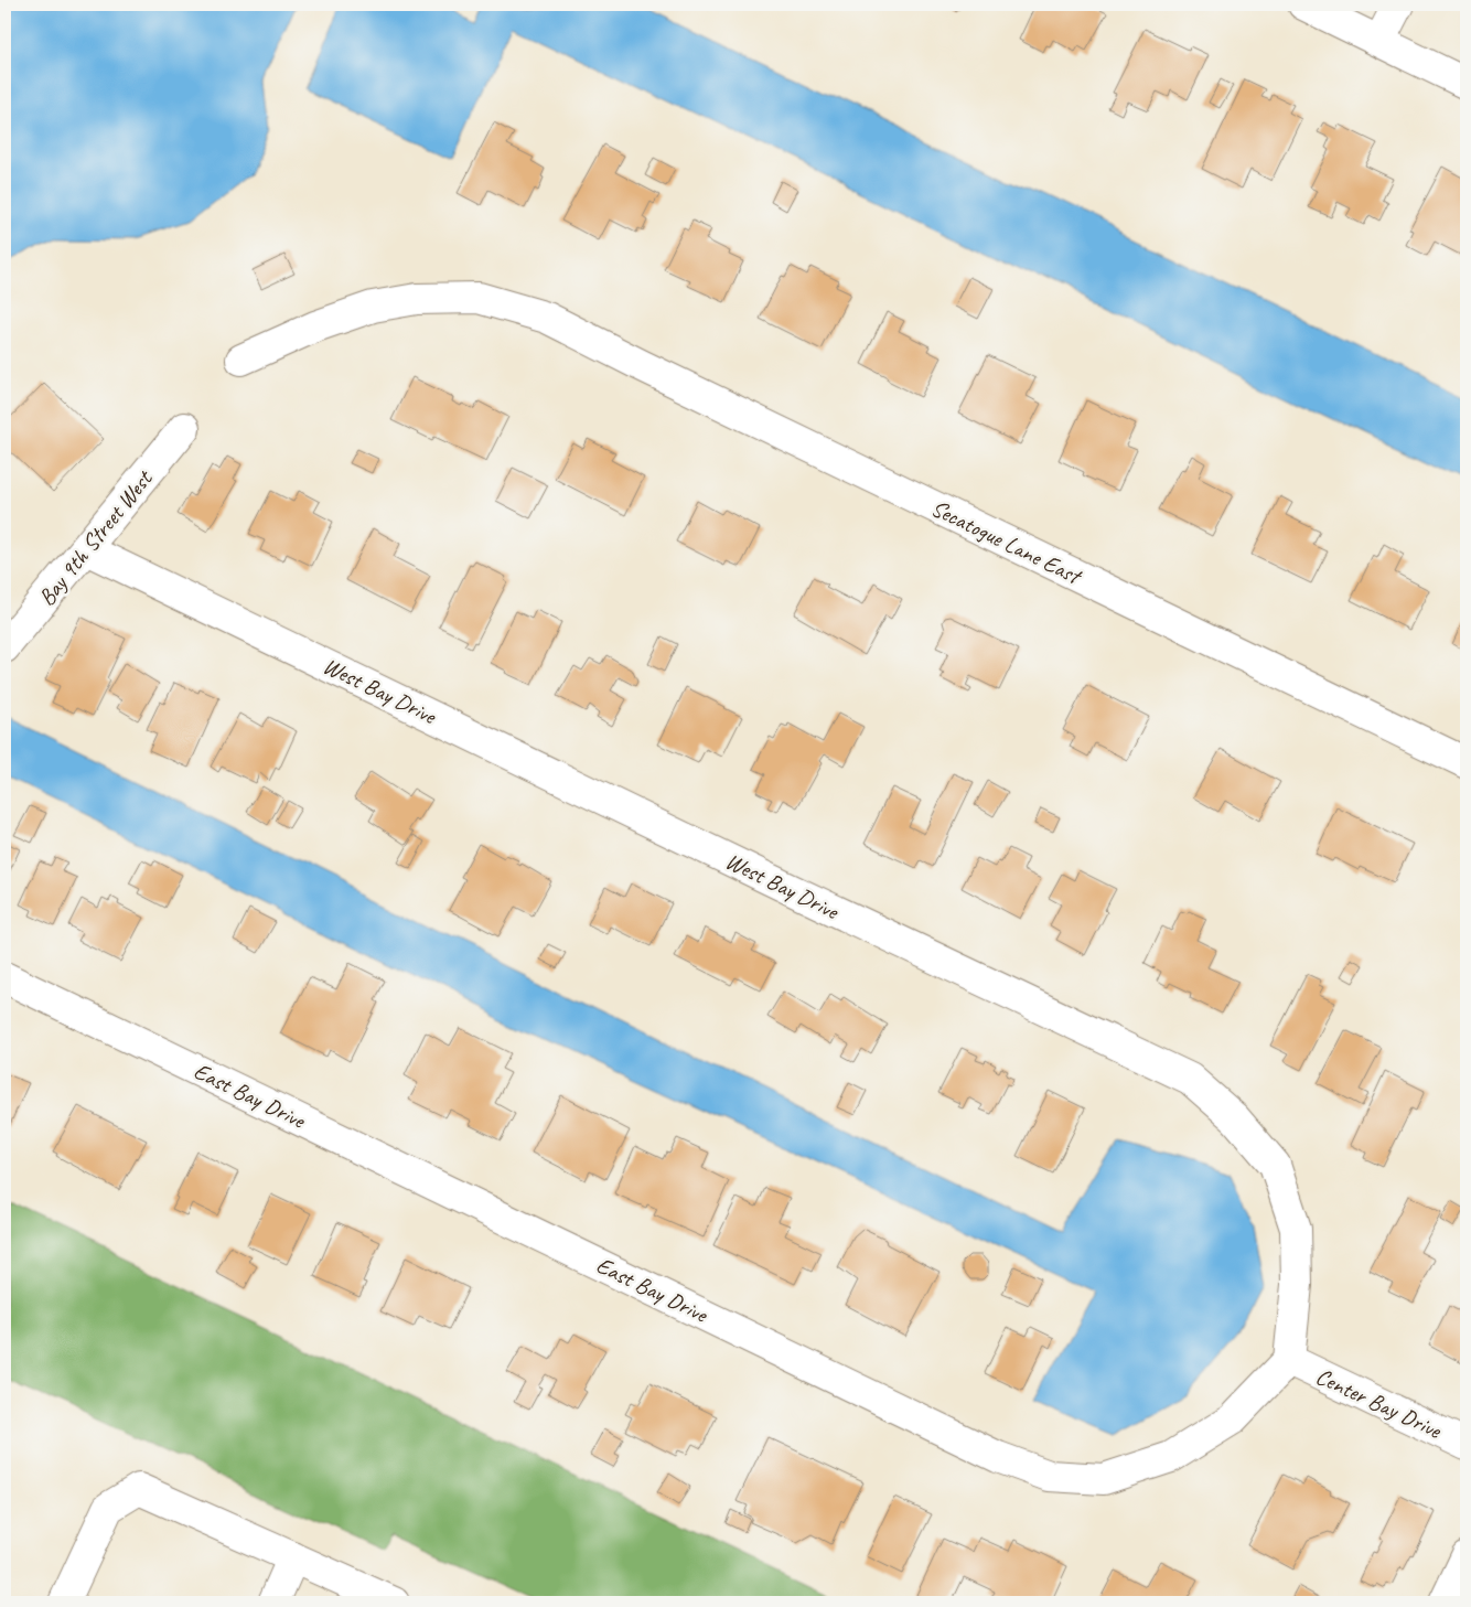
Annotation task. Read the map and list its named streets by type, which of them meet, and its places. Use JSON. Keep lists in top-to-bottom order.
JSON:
{
  "streets": {
    "street": [
      "Bay 9th Street West",
      "Secatogue Lane East",
      "West Bay Drive",
      "East Bay Drive",
      "Center Bay Drive"
    ]
  },
  "crossings": [
    ["Bay 9th Street West", "West Bay Drive"],
    ["West Bay Drive", "East Bay Drive"],
    ["West Bay Drive", "Center Bay Drive"],
    ["East Bay Drive", "Center Bay Drive"]
  ]
}
